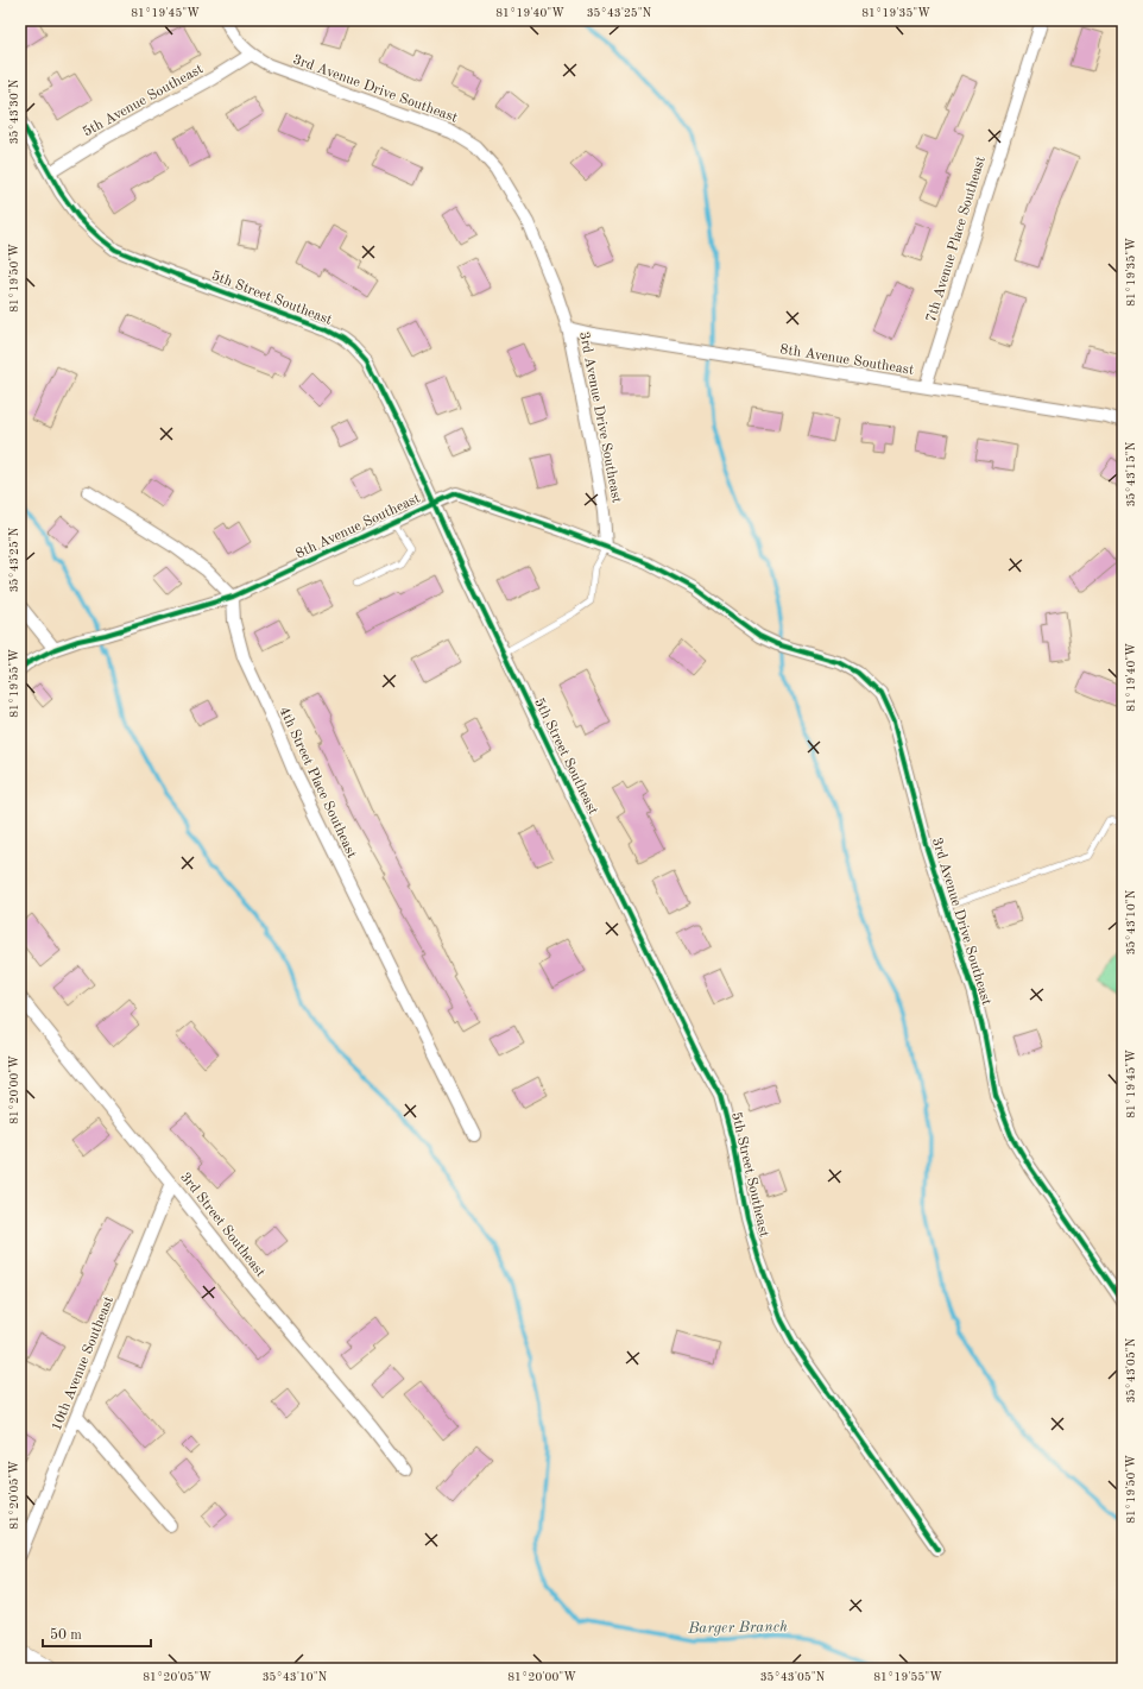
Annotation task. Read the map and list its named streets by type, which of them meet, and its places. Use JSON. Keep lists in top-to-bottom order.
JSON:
{
  "streets": {
    "street": [
      "3rd Avenue Drive Southeast",
      "5th Avenue Southeast",
      "7th Avenue Place Southeast",
      "5th Street Southeast",
      "8th Avenue Southeast",
      "4th Street Place Southeast",
      "3rd Street Southeast",
      "10th Avenue Southeast"
    ]
  },
  "crossings": [
    ["3rd Avenue Drive Southeast", "5th Avenue Southeast"],
    ["3rd Avenue Drive Southeast", "8th Avenue Southeast"],
    ["5th Avenue Southeast", "5th Street Southeast"],
    ["7th Avenue Place Southeast", "8th Avenue Southeast"],
    ["5th Street Southeast", "8th Avenue Southeast"],
    ["8th Avenue Southeast", "4th Street Place Southeast"],
    ["3rd Street Southeast", "10th Avenue Southeast"]
  ],
  "water": ["Barger Branch"],
  "scale_bar": "50 m",
  "coordinates": [
    "81°19'45\"W",
    "81°19'40\"W",
    "35°43'25\"N",
    "81°19'35\"W",
    "35°43'30\"N",
    "81°19'50\"W",
    "35°43'15\"N",
    "81°19'55\"W",
    "35°43'10\"N",
    "81°20'00\"W",
    "35°43'05\"N",
    "81°20'05\"W"
  ]
}
